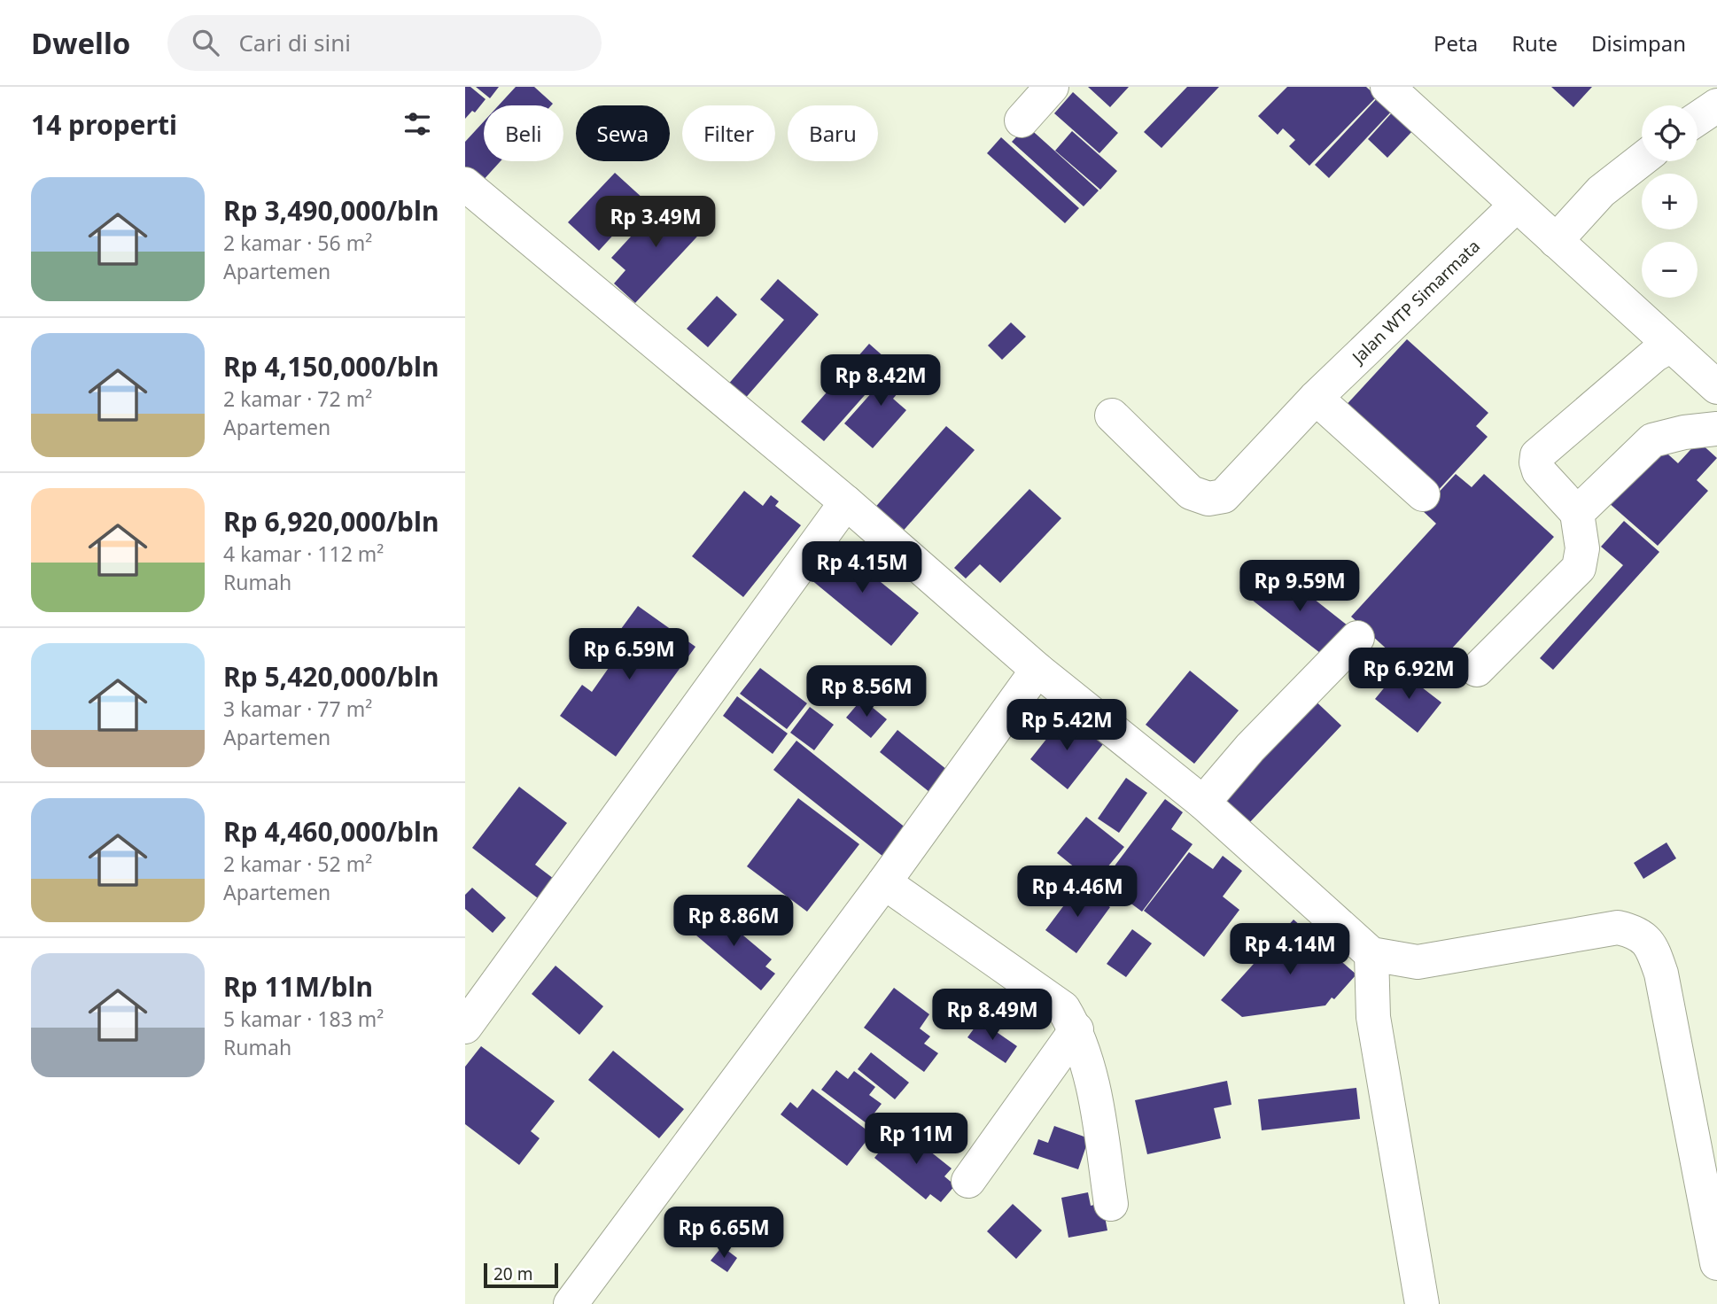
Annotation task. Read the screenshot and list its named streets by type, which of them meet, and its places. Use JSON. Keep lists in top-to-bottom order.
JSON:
{
  "streets": {
    "street": ["Jalan WTP Simarmata"]
  },
  "scale_bar": "20 m",
  "page": {
    "header": "Dwello",
    "search": "Cari di sini",
    "nav": ["Peta", "Rute", "Disimpan"],
    "heading": "14 properti",
    "map_buttons": ["+", "−"],
    "chip": [
      "Beli",
      "Sewa",
      "Filter",
      "Baru"
    ],
    "list": [
      {
        "name": "Rp 3,490,000/bln",
        "note": "2 kamar · 56 m² · Apartemen"
      },
      {
        "name": "Rp 4,150,000/bln",
        "note": "2 kamar · 72 m² · Apartemen"
      },
      {
        "name": "Rp 6,920,000/bln",
        "note": "4 kamar · 112 m² · Rumah"
      },
      {
        "name": "Rp 5,420,000/bln",
        "note": "3 kamar · 77 m² · Apartemen"
      },
      {
        "name": "Rp 4,460,000/bln",
        "note": "2 kamar · 52 m² · Apartemen"
      },
      {
        "name": "Rp 11M/bln",
        "note": "5 kamar · 183 m² · Rumah"
      }
    ],
    "price": [
      "Rp 3.49M",
      "Rp 8.42M",
      "Rp 4.15M",
      "Rp 9.59M",
      "Rp 6.59M",
      "Rp 6.92M",
      "Rp 8.56M",
      "Rp 5.42M",
      "Rp 4.46M",
      "Rp 8.86M",
      "Rp 4.14M",
      "Rp 8.49M",
      "Rp 11M",
      "Rp 6.65M"
    ],
    "scale": "20 m"
  }
}
